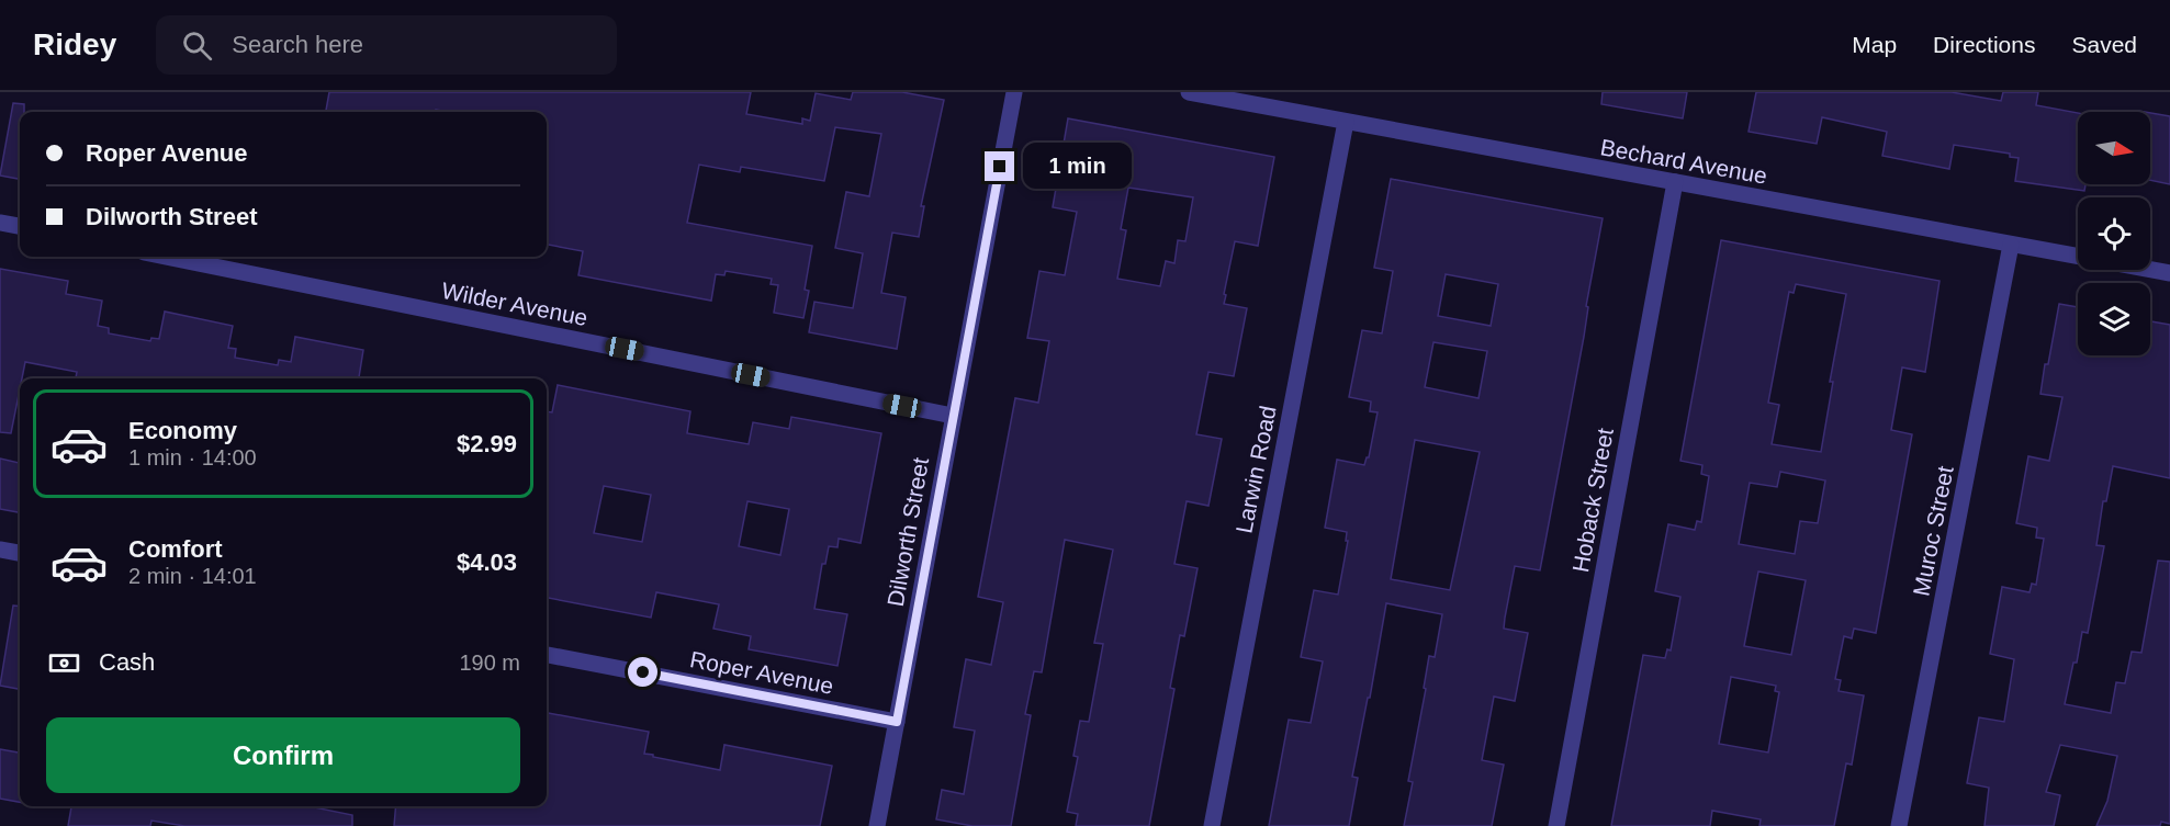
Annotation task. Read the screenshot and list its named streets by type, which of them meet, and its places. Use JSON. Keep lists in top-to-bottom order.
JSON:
{
  "streets": {
    "street": [
      "Bechard Avenue",
      "Wilder Avenue",
      "Larwin Road",
      "Hoback Street",
      "Muroc Street",
      "Dilworth Street",
      "Roper Avenue"
    ]
  },
  "crossings": [
    ["Bechard Avenue", "Larwin Road"],
    ["Bechard Avenue", "Hoback Street"],
    ["Bechard Avenue", "Muroc Street"],
    ["Wilder Avenue", "Dilworth Street"],
    ["Dilworth Street", "Roper Avenue"]
  ],
  "north": "right",
  "page": {
    "header": "Ridey",
    "search": "Search here",
    "nav": ["Map", "Directions", "Saved"],
    "banner": ["Roper Avenue", "Dilworth Street"],
    "bubble": "1 min",
    "list": [
      {
        "name": "Economy",
        "note": "1 min · 14:00",
        "value": "$2.99"
      },
      {
        "name": "Comfort",
        "note": "2 min · 14:01",
        "value": "$4.03"
      }
    ],
    "pay": ["Cash", "190 m"],
    "buttons": "Confirm"
  }
}
